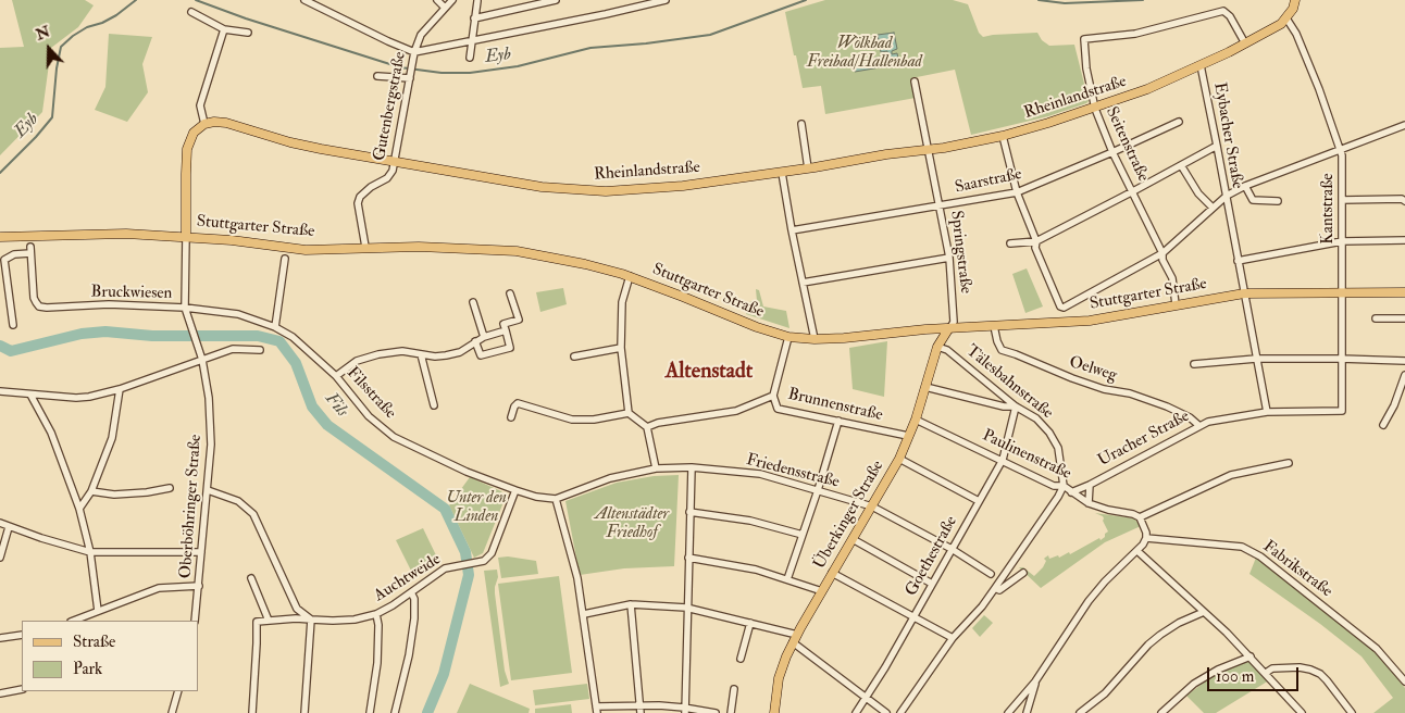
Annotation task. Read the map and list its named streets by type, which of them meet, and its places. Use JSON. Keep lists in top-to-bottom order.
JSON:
{
  "streets": {
    "main road": [
      "Rheinlandstraße",
      "Eybacher Straße",
      "Stuttgarter Straße",
      "Überkinger Straße"
    ],
    "street": [
      "Gutenbergstraße",
      "Seitenstraße",
      "Saarstraße",
      "Kantstraße",
      "Springstraße",
      "Bruckwiesen",
      "Oelweg",
      "Tälesbahnstraße",
      "Filsstraße",
      "Brunnenstraße",
      "Uracher Straße",
      "Paulinenstraße",
      "Friedensstraße",
      "Oberböhringer Straße",
      "Goethestraße",
      "Fabrikstraße",
      "Auchtweide"
    ]
  },
  "crossings": [
    ["Rheinlandstraße", "Gutenbergstraße"],
    ["Rheinlandstraße", "Eybacher Straße"],
    ["Rheinlandstraße", "Seitenstraße"],
    ["Rheinlandstraße", "Springstraße"],
    ["Gutenbergstraße", "Stuttgarter Straße"],
    ["Eybacher Straße", "Seitenstraße"],
    ["Eybacher Straße", "Kantstraße"],
    ["Seitenstraße", "Saarstraße"],
    ["Seitenstraße", "Stuttgarter Straße"],
    ["Saarstraße", "Springstraße"],
    ["Kantstraße", "Stuttgarter Straße"],
    ["Kantstraße", "Uracher Straße"],
    ["Stuttgarter Straße", "Springstraße"],
    ["Stuttgarter Straße", "Oelweg"],
    ["Stuttgarter Straße", "Oberböhringer Straße"],
    ["Stuttgarter Straße", "Überkinger Straße"],
    ["Springstraße", "Überkinger Straße"],
    ["Bruckwiesen", "Filsstraße"],
    ["Bruckwiesen", "Oberböhringer Straße"],
    ["Oelweg", "Uracher Straße"],
    ["Tälesbahnstraße", "Paulinenstraße"],
    ["Tälesbahnstraße", "Überkinger Straße"],
    ["Tälesbahnstraße", "Goethestraße"],
    ["Filsstraße", "Auchtweide"],
    ["Brunnenstraße", "Überkinger Straße"],
    ["Uracher Straße", "Paulinenstraße"],
    ["Paulinenstraße", "Überkinger Straße"],
    ["Paulinenstraße", "Goethestraße"],
    ["Friedensstraße", "Überkinger Straße"],
    ["Friedensstraße", "Goethestraße"]
  ],
  "districts": ["Altenstadt"],
  "water": ["Eyb", "Fils"],
  "parks": ["Wölkbad Freibad/Hallenbad", "Unter den Linden", "Altenstädter Friedhof"],
  "legend": ["Straße", "Park"],
  "scale_bar": "100 m",
  "north": "top"
}
